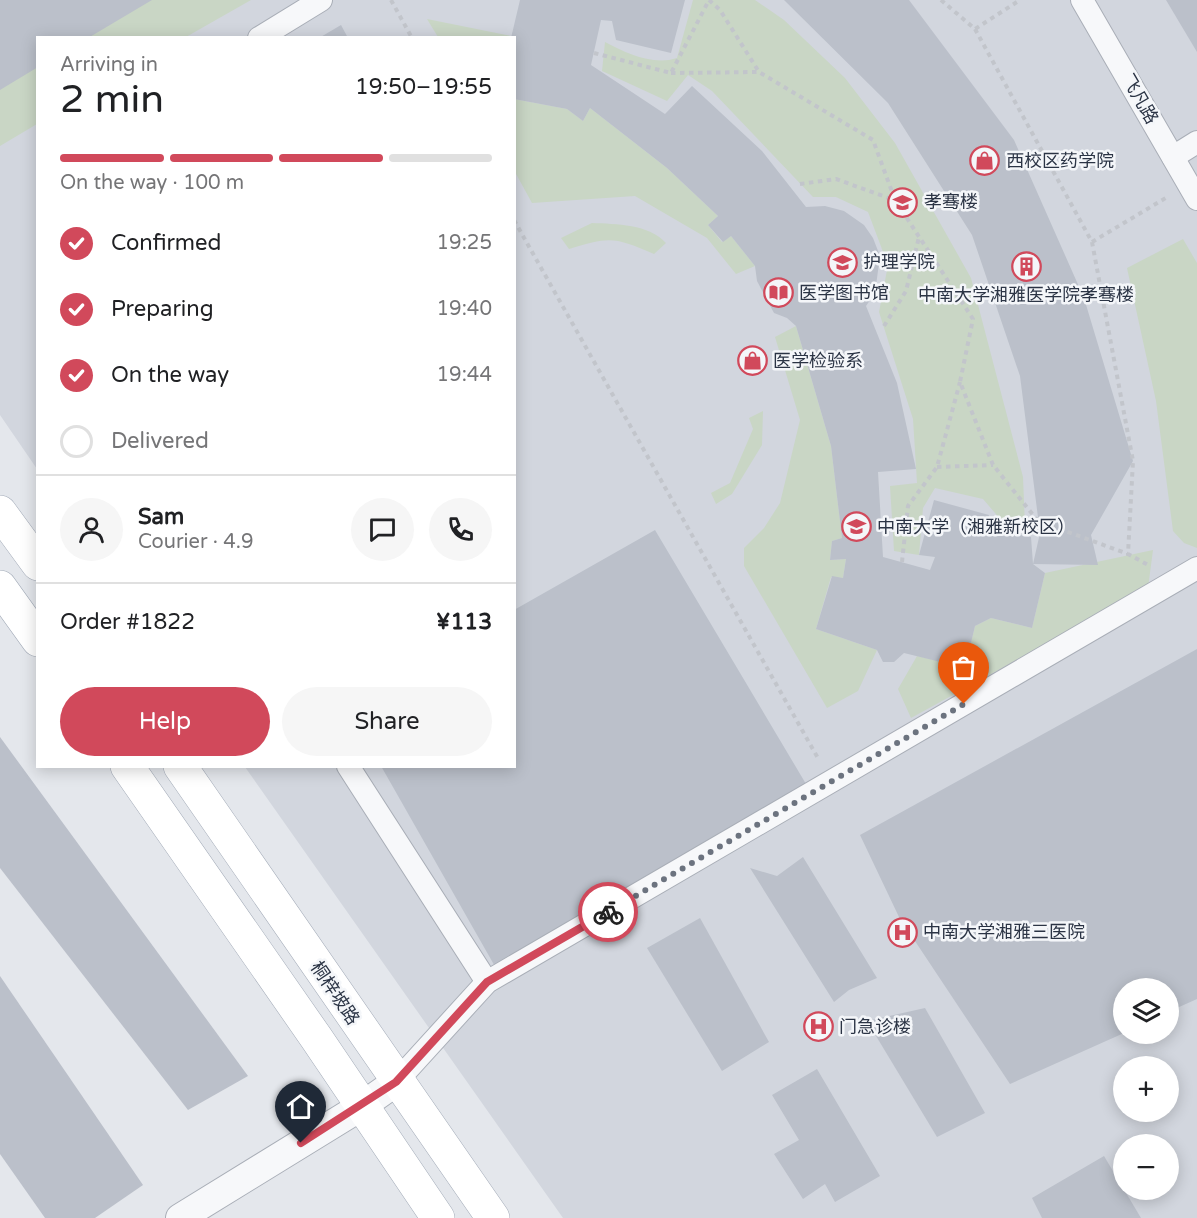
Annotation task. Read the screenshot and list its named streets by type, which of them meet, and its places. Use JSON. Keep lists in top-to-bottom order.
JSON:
{
  "streets": {
    "main road": ["桐梓坡路"],
    "street": ["飞凡路"]
  },
  "places": {
    "shop": ["西校区药学院", "医学检验系"],
    "school or university": ["孝骞楼", "护理学院", "中南大学（湘雅新校区）"],
    "building": ["中南大学湘雅医学院孝骞楼"],
    "library": ["医学图书馆"],
    "hospital": ["中南大学湘雅三医院", "门急诊楼"]
  },
  "page": {
    "heading": ["2 min", "Arriving in", "19:50–19:55"],
    "panel": [
      "Sam",
      "Courier · 4.9",
      "Order #1822",
      "¥113"
    ],
    "bar": "On the way · 100 m",
    "list": [
      ["Confirmed", "19:25"],
      ["Preparing", "19:40"],
      ["On the way", "19:44"],
      "Delivered"
    ],
    "buttons": ["Help", "Share"],
    "map_buttons": ["+", "−"]
  }
}
